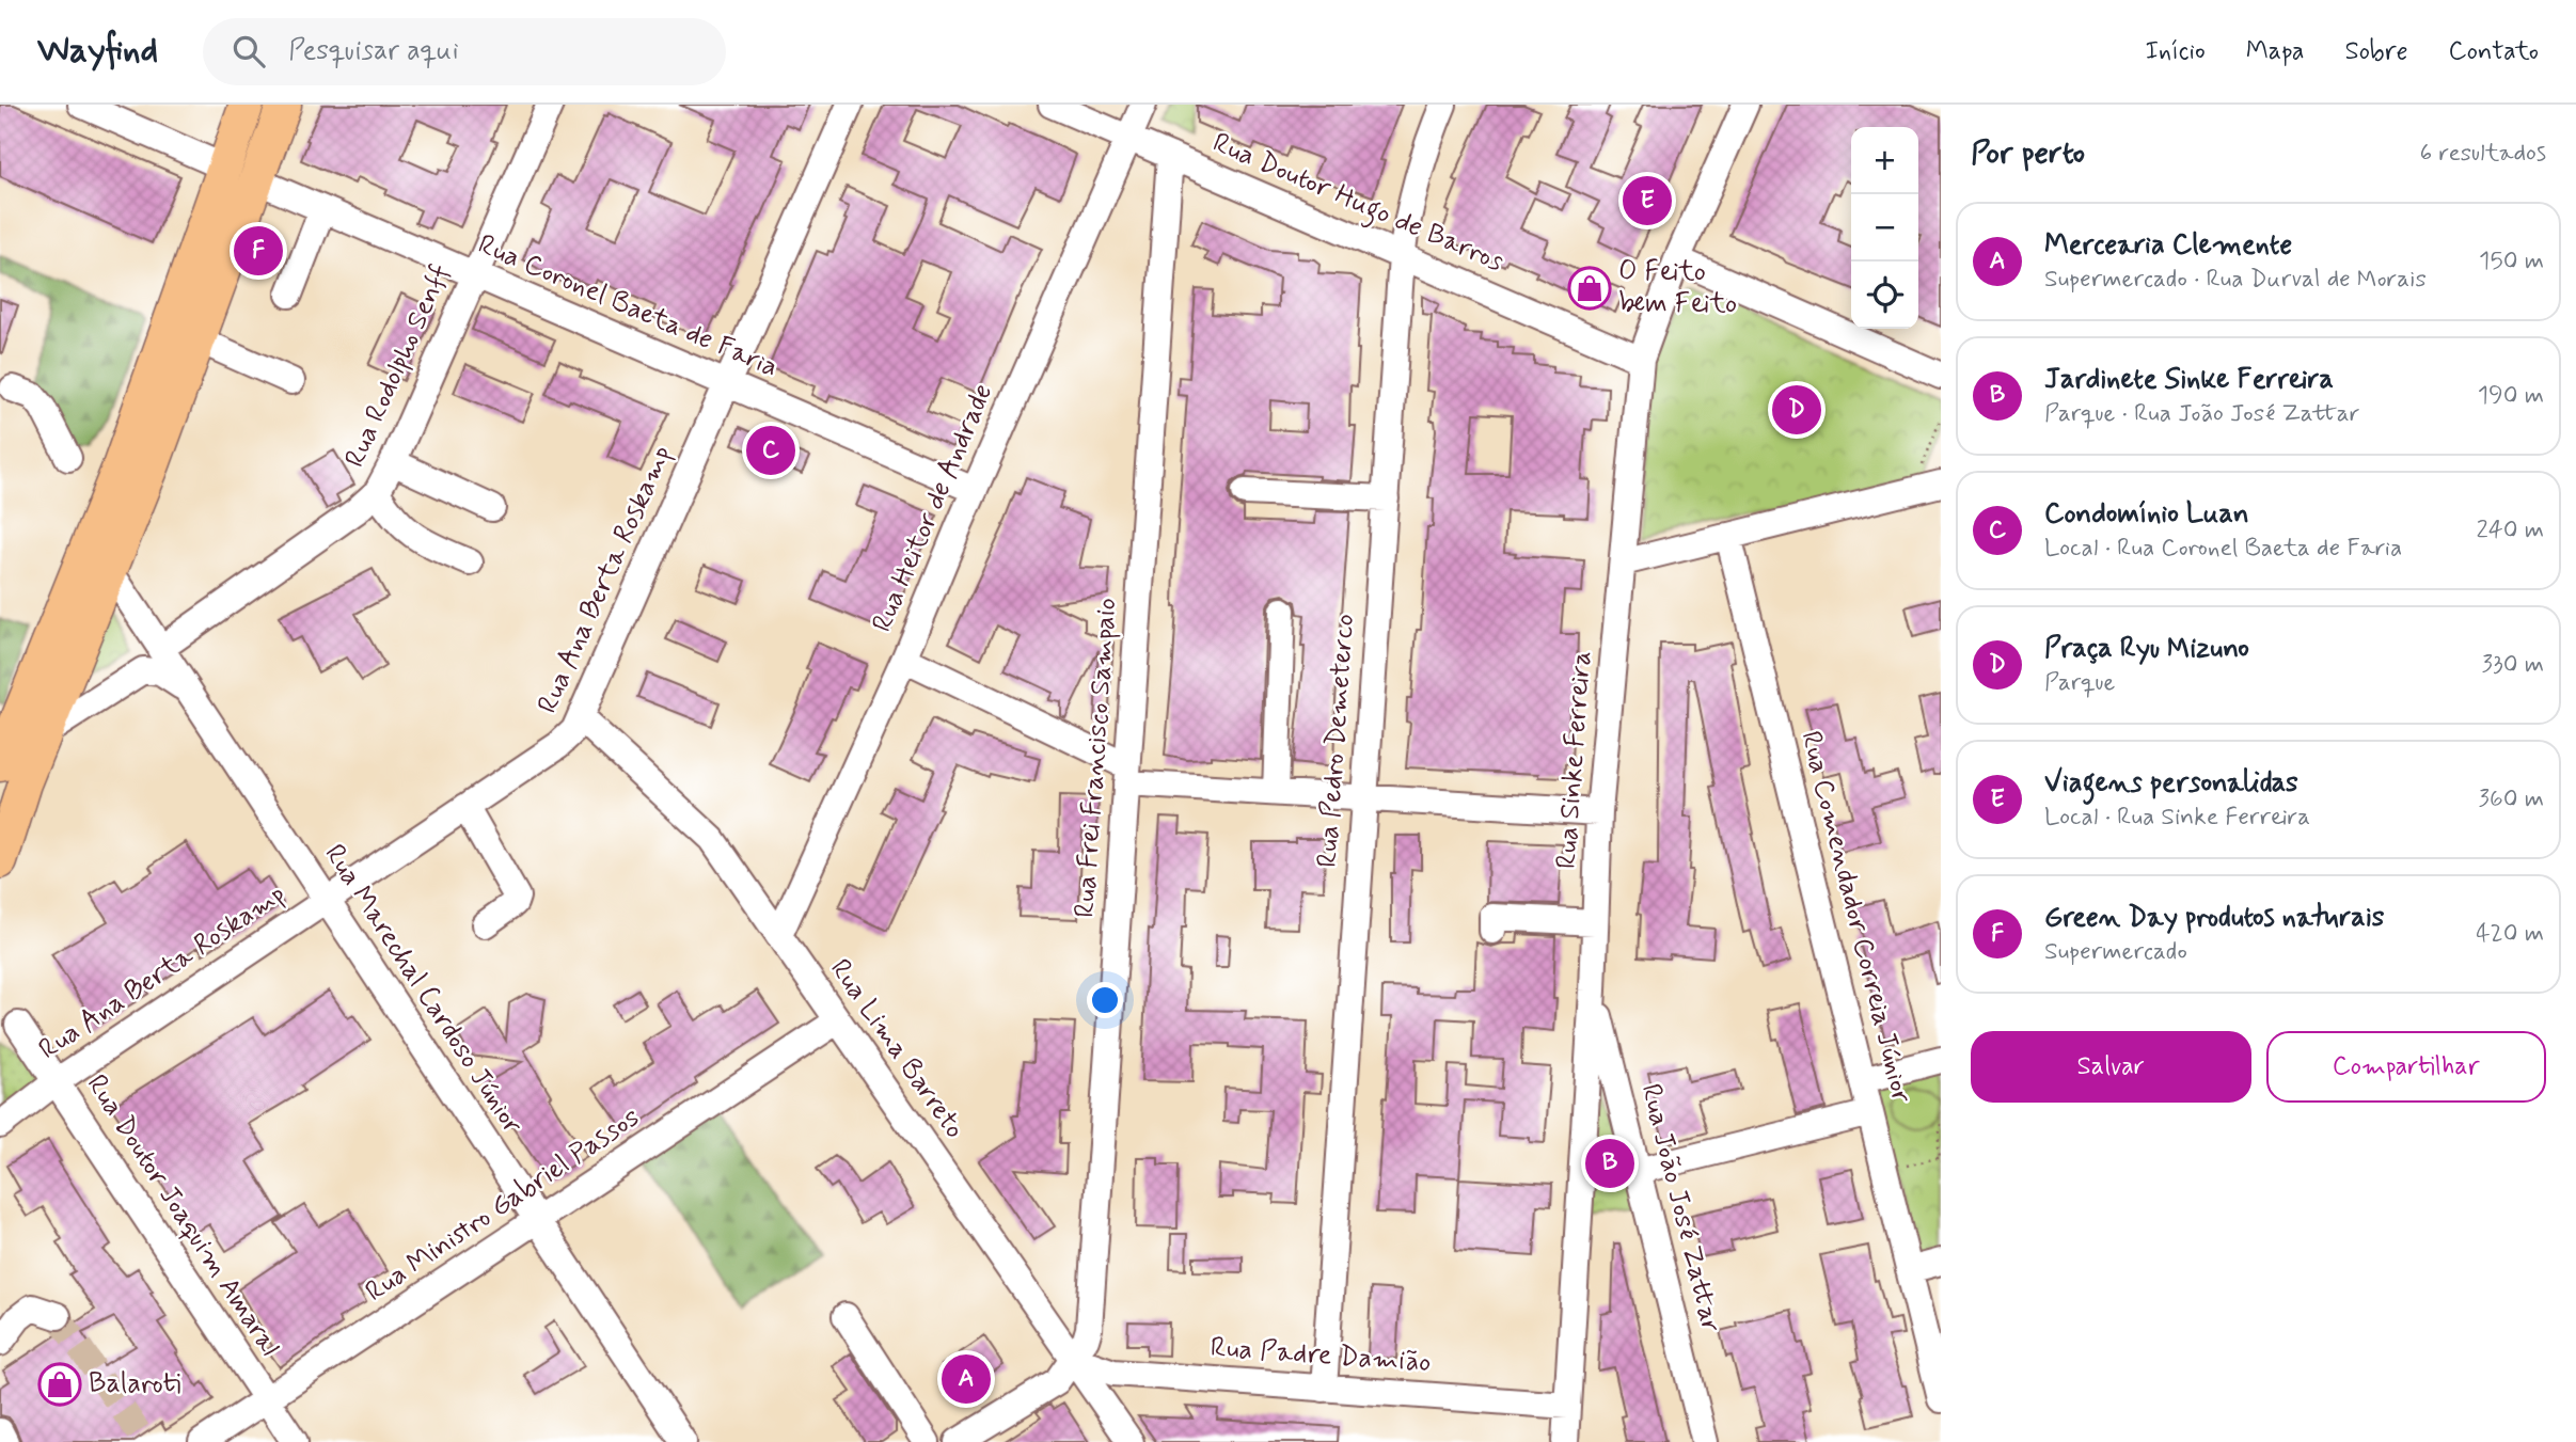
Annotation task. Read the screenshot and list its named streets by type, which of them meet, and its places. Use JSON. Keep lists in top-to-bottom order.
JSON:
{
  "streets": {
    "street": [
      "Rua Doutor Hugo de Barros",
      "Rua Coronel Baeta de Faria",
      "Rua Rodolpho Senff",
      "Rua Heitor de Andrade",
      "Rua Ana Berta Roskamp",
      "Rua Pedro Demeterco",
      "Rua Frei Francisco Sampaio",
      "Rua Sinke Ferreira",
      "Rua Comendador Correia Júnior",
      "Rua Marechal Cardoso Júnior",
      "Rua Lima Barreto",
      "Rua Ministro Gabriel Passos",
      "Rua João José Zattar",
      "Rua Doutor Joaquim Amaral",
      "Rua Padre Damião"
    ]
  },
  "crossings": [
    ["Rua Doutor Hugo de Barros", "Rua Heitor de Andrade"],
    ["Rua Doutor Hugo de Barros", "Rua Pedro Demeterco"],
    ["Rua Doutor Hugo de Barros", "Rua Frei Francisco Sampaio"],
    ["Rua Doutor Hugo de Barros", "Rua Sinke Ferreira"],
    ["Rua Coronel Baeta de Faria", "Rua Rodolpho Senff"],
    ["Rua Coronel Baeta de Faria", "Rua Heitor de Andrade"],
    ["Rua Coronel Baeta de Faria", "Rua Ana Berta Roskamp"],
    ["Rua Rodolpho Senff", "Rua Marechal Cardoso Júnior"],
    ["Rua Heitor de Andrade", "Rua Lima Barreto"],
    ["Rua Ana Berta Roskamp", "Rua Marechal Cardoso Júnior"],
    ["Rua Ana Berta Roskamp", "Rua Lima Barreto"],
    ["Rua Ana Berta Roskamp", "Rua Doutor Joaquim Amaral"],
    ["Rua Pedro Demeterco", "Rua Padre Damião"],
    ["Rua Frei Francisco Sampaio", "Rua Lima Barreto"],
    ["Rua Frei Francisco Sampaio", "Rua Padre Damião"],
    ["Rua Sinke Ferreira", "Rua João José Zattar"],
    ["Rua Sinke Ferreira", "Rua Padre Damião"],
    ["Rua Marechal Cardoso Júnior", "Rua Ministro Gabriel Passos"],
    ["Rua Lima Barreto", "Rua Ministro Gabriel Passos"],
    ["Rua Lima Barreto", "Rua Padre Damião"],
    ["Rua Ministro Gabriel Passos", "Rua Doutor Joaquim Amaral"]
  ],
  "places": {
    "shop": ["O Feito bem Feito", "Balaroti"]
  },
  "page": {
    "header": "Wayfind",
    "search": "Pesquisar aqui",
    "nav": [
      "Início",
      "Mapa",
      "Sobre",
      "Contato"
    ],
    "heading": ["Por perto", "6 resultados"],
    "map_buttons": ["+", "−"],
    "pins": [
      "E",
      "F",
      "D",
      "C",
      "B",
      "A"
    ],
    "list": [
      {
        "mark": "A",
        "name": "Mercearia Clemente",
        "note": "Supermercado · Rua Durval de Morais",
        "value": "150 m"
      },
      {
        "mark": "B",
        "name": "Jardinete Sinke Ferreira",
        "note": "Parque · Rua João José Zattar",
        "value": "190 m"
      },
      {
        "mark": "C",
        "name": "Condomínio Luan",
        "note": "Local · Rua Coronel Baeta de Faria",
        "value": "240 m"
      },
      {
        "mark": "D",
        "name": "Praça Ryu Mizuno",
        "note": "Parque",
        "value": "330 m"
      },
      {
        "mark": "E",
        "name": "Viagens personalidas",
        "note": "Local · Rua Sinke Ferreira",
        "value": "360 m"
      },
      {
        "mark": "F",
        "name": "Green Day produtos naturais",
        "note": "Supermercado",
        "value": "420 m"
      }
    ],
    "buttons": ["Salvar", "Compartilhar"]
  }
}
